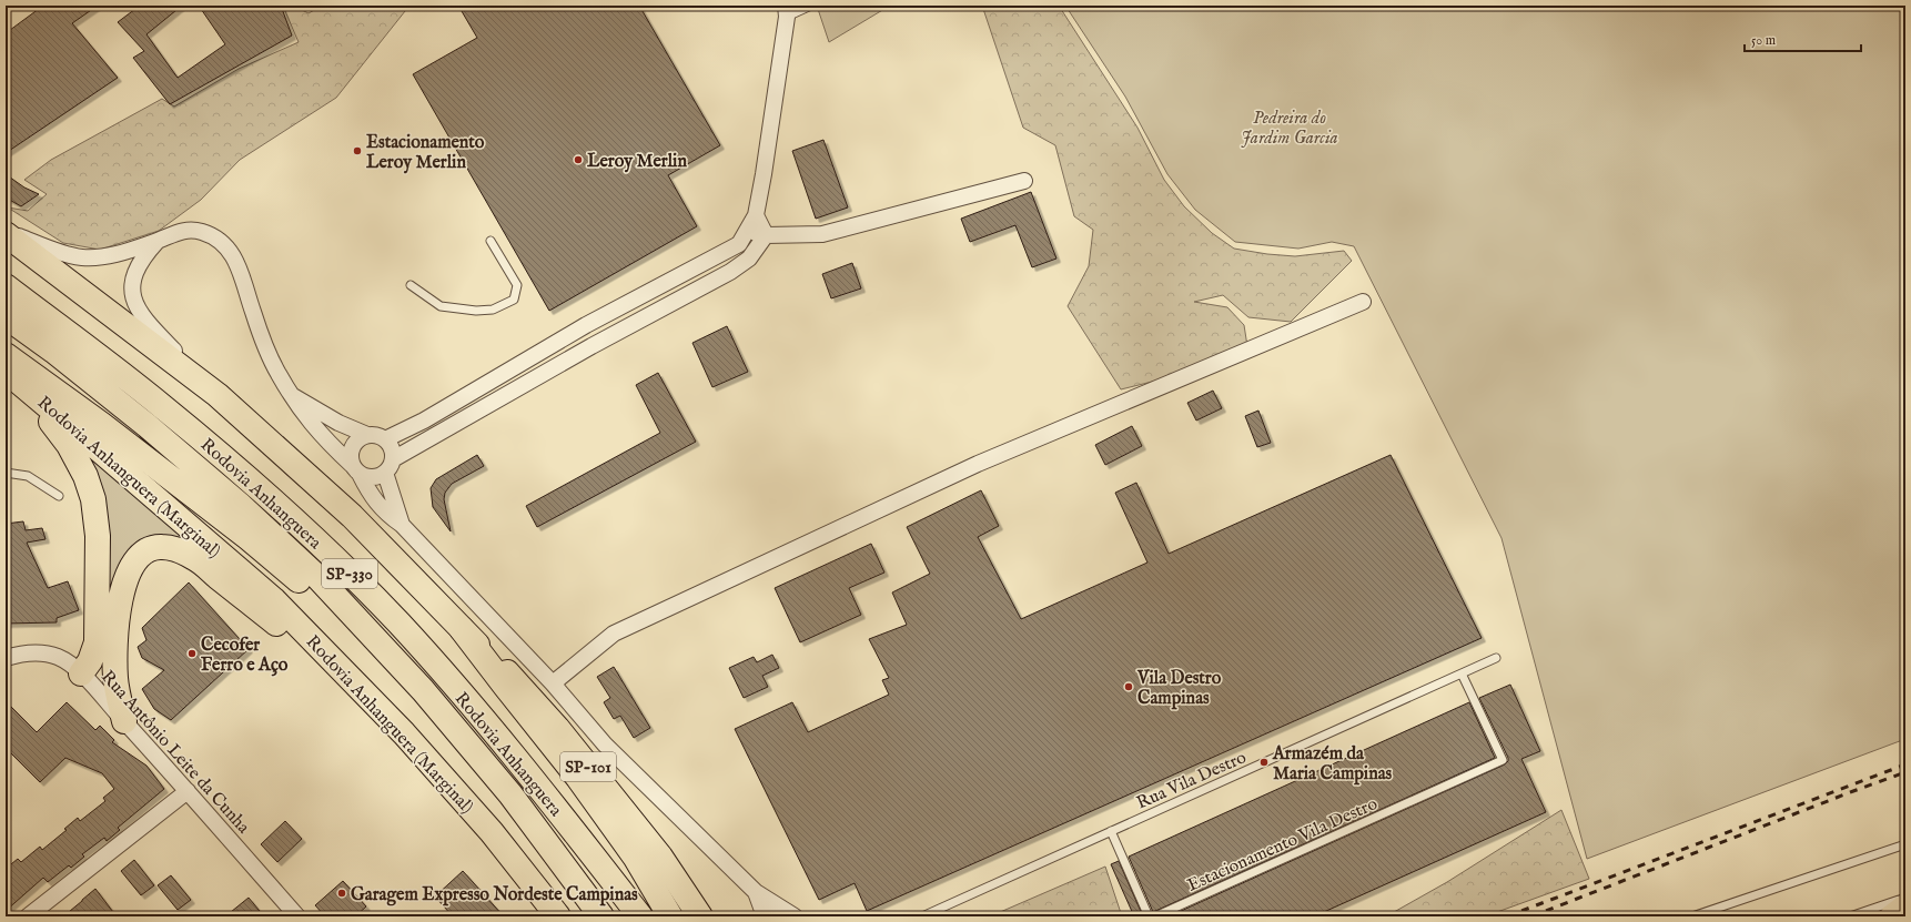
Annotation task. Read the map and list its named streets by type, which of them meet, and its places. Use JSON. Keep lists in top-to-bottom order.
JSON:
{
  "streets": {
    "highway": [
      "Rodovia Anhanguera (Marginal)",
      "Rodovia Anhanguera",
      "SP-330",
      "SP-101"
    ],
    "street": ["Rua Antônio Leite da Cunha"],
    "lane": ["Rua Vila Destro", "Estacionamento Vila Destro"]
  },
  "crossings": [
    ["Rua Vila Destro", "Estacionamento Vila Destro"]
  ],
  "parks": ["Pedreira do Jardim Garcia"],
  "places": [
    "Estacionamento Leroy Merlin",
    "Leroy Merlin",
    "Cecofer Ferro e Aço",
    "Vila Destro Campinas",
    "Armazém da Maria Campinas",
    "Garagem Expresso Nordeste Campinas"
  ],
  "scale_bar": "50 m"
}
